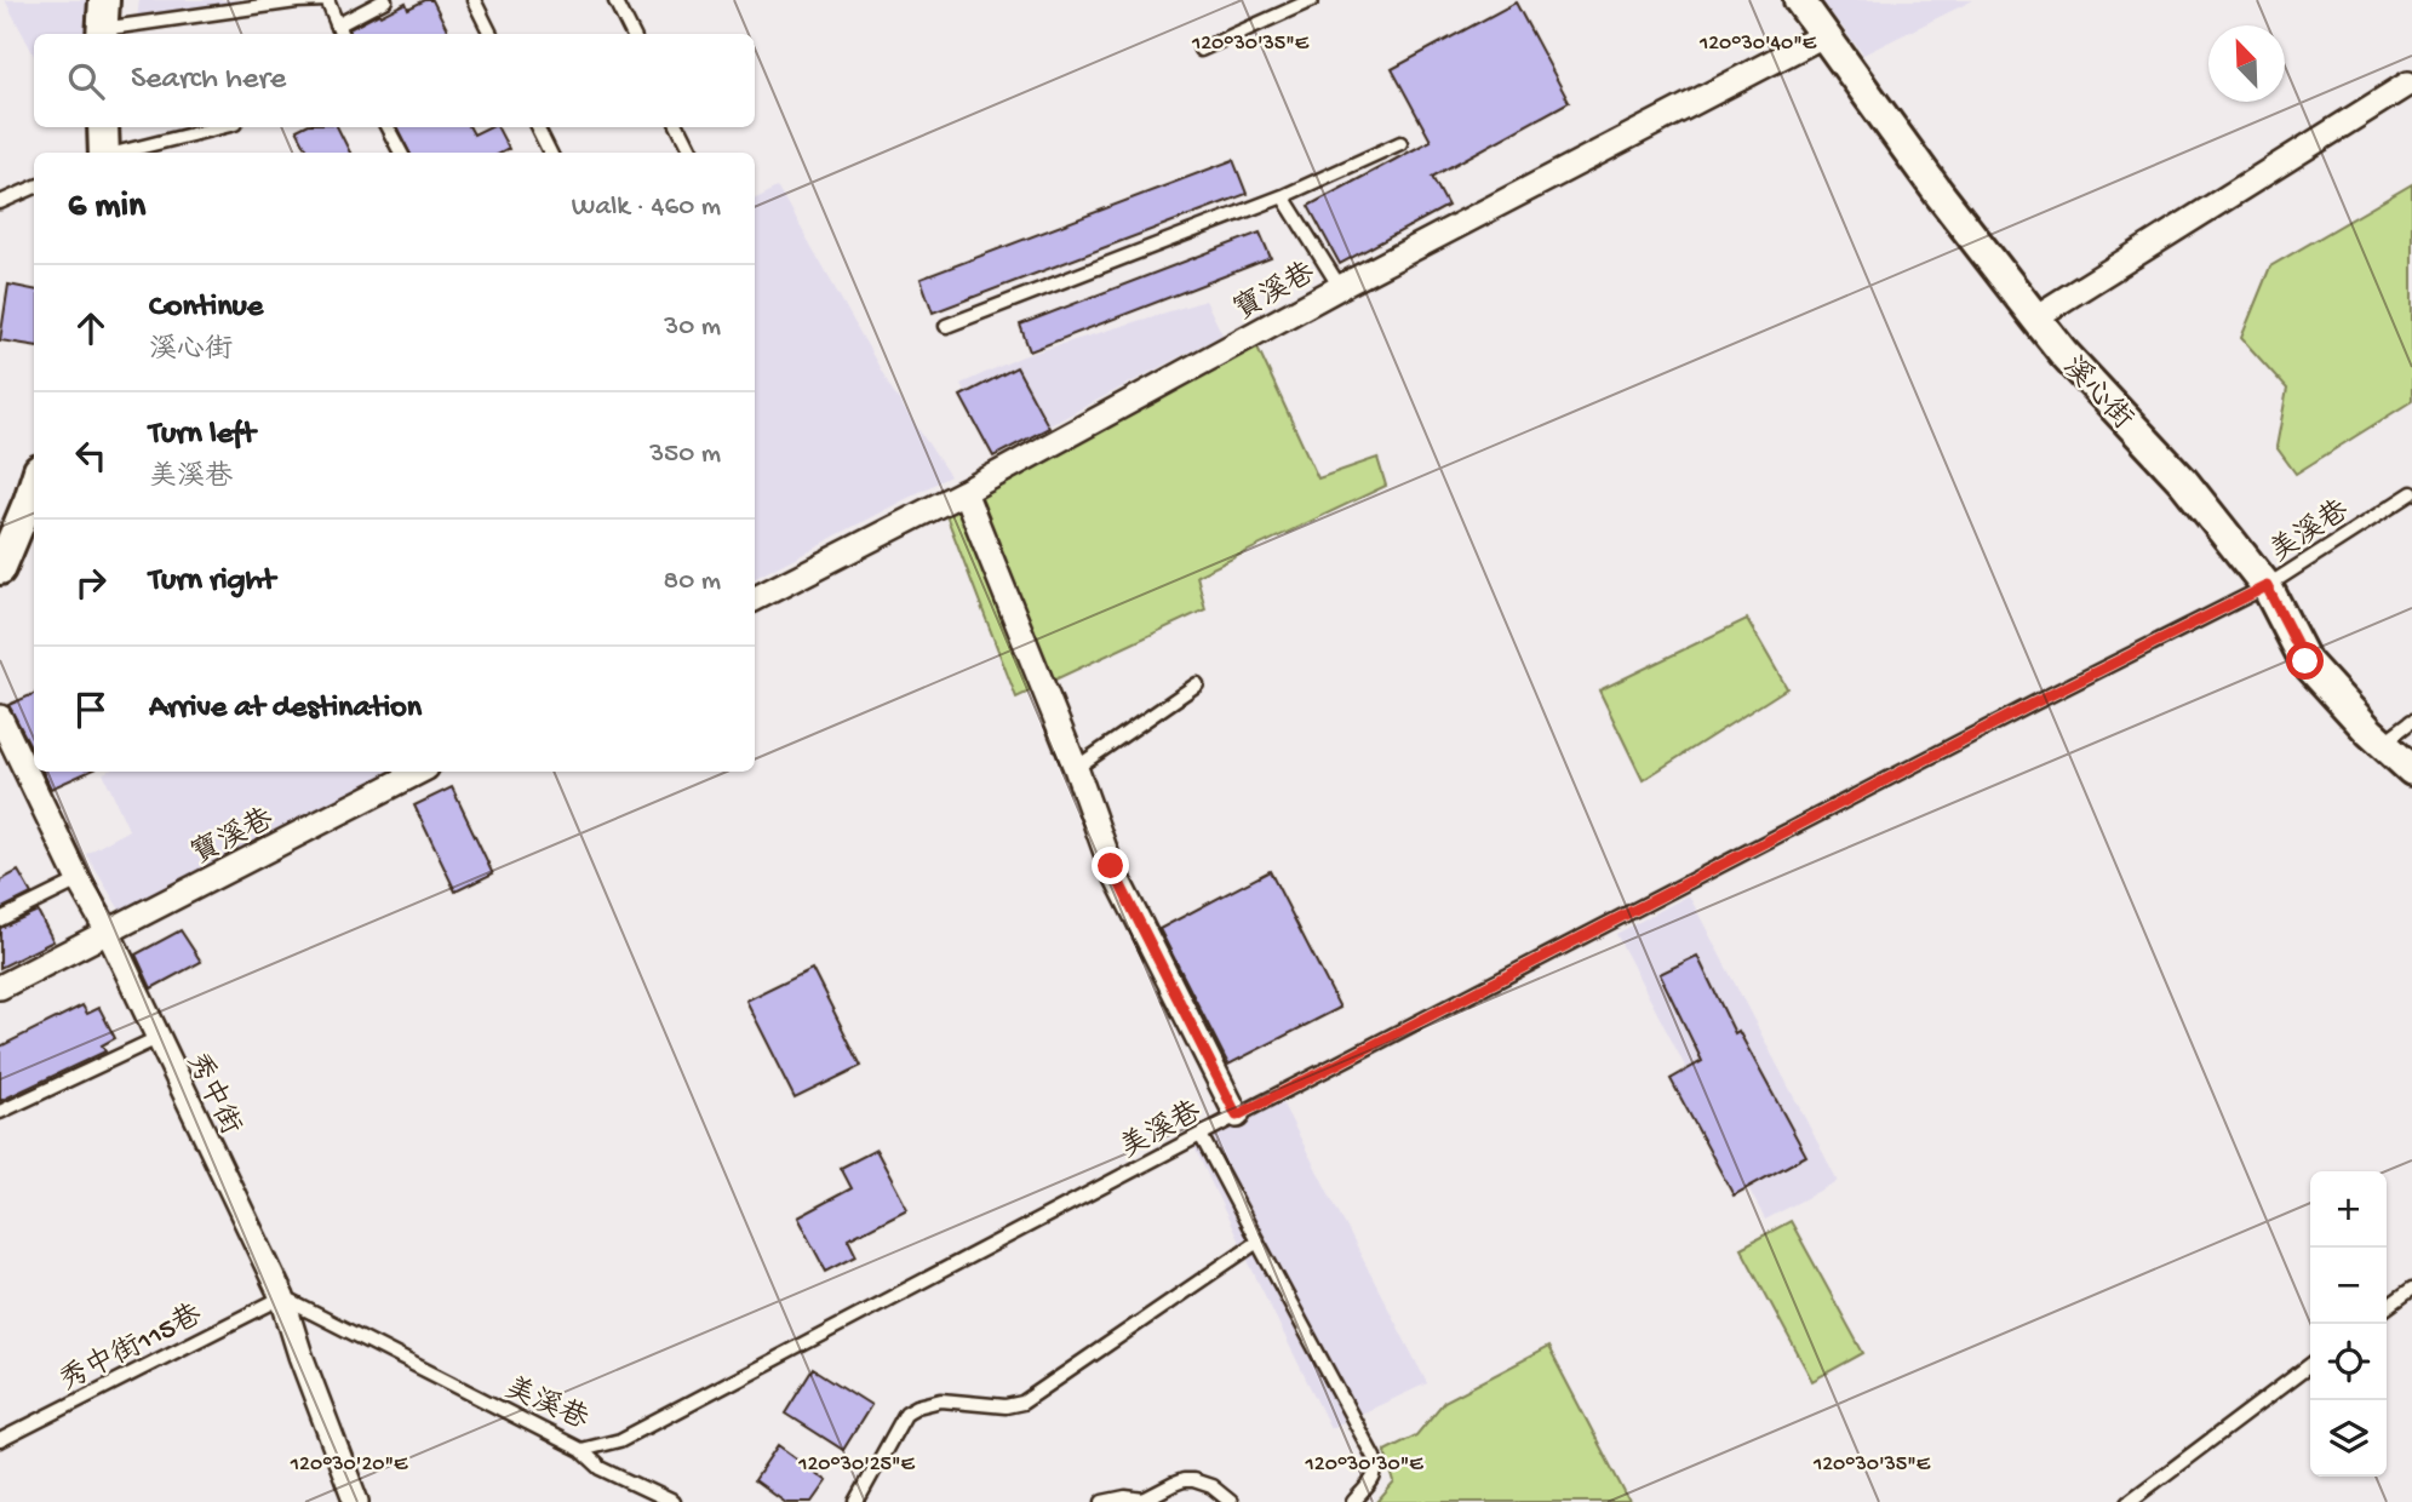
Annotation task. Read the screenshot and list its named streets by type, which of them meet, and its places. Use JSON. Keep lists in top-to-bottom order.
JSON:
{
  "streets": {
    "street": ["寶溪巷", "溪心街", "秀中街"],
    "lane": ["美溪巷", "秀中街115巷"]
  },
  "crossings": [
    ["寶溪巷", "溪心街"],
    ["寶溪巷", "秀中街"],
    ["溪心街", "美溪巷"],
    ["美溪巷", "秀中街"],
    ["美溪巷", "秀中街115巷"],
    ["秀中街", "秀中街115巷"]
  ],
  "north": "top left",
  "page": {
    "search": "Search here",
    "heading": ["6 min", "Walk · 460 m"],
    "list": [
      ["Continue", "溪心街", "30 m"],
      ["Turn left", "美溪巷", "350 m"],
      ["Turn right", "80 m"],
      "Arrive at destination"
    ],
    "map_buttons": ["+", "−"]
  },
  "coordinates": [
    "120°30'35\"E",
    "120°30'40\"E",
    "120°30'20\"E",
    "120°30'25\"E",
    "120°30'30\"E"
  ]
}
